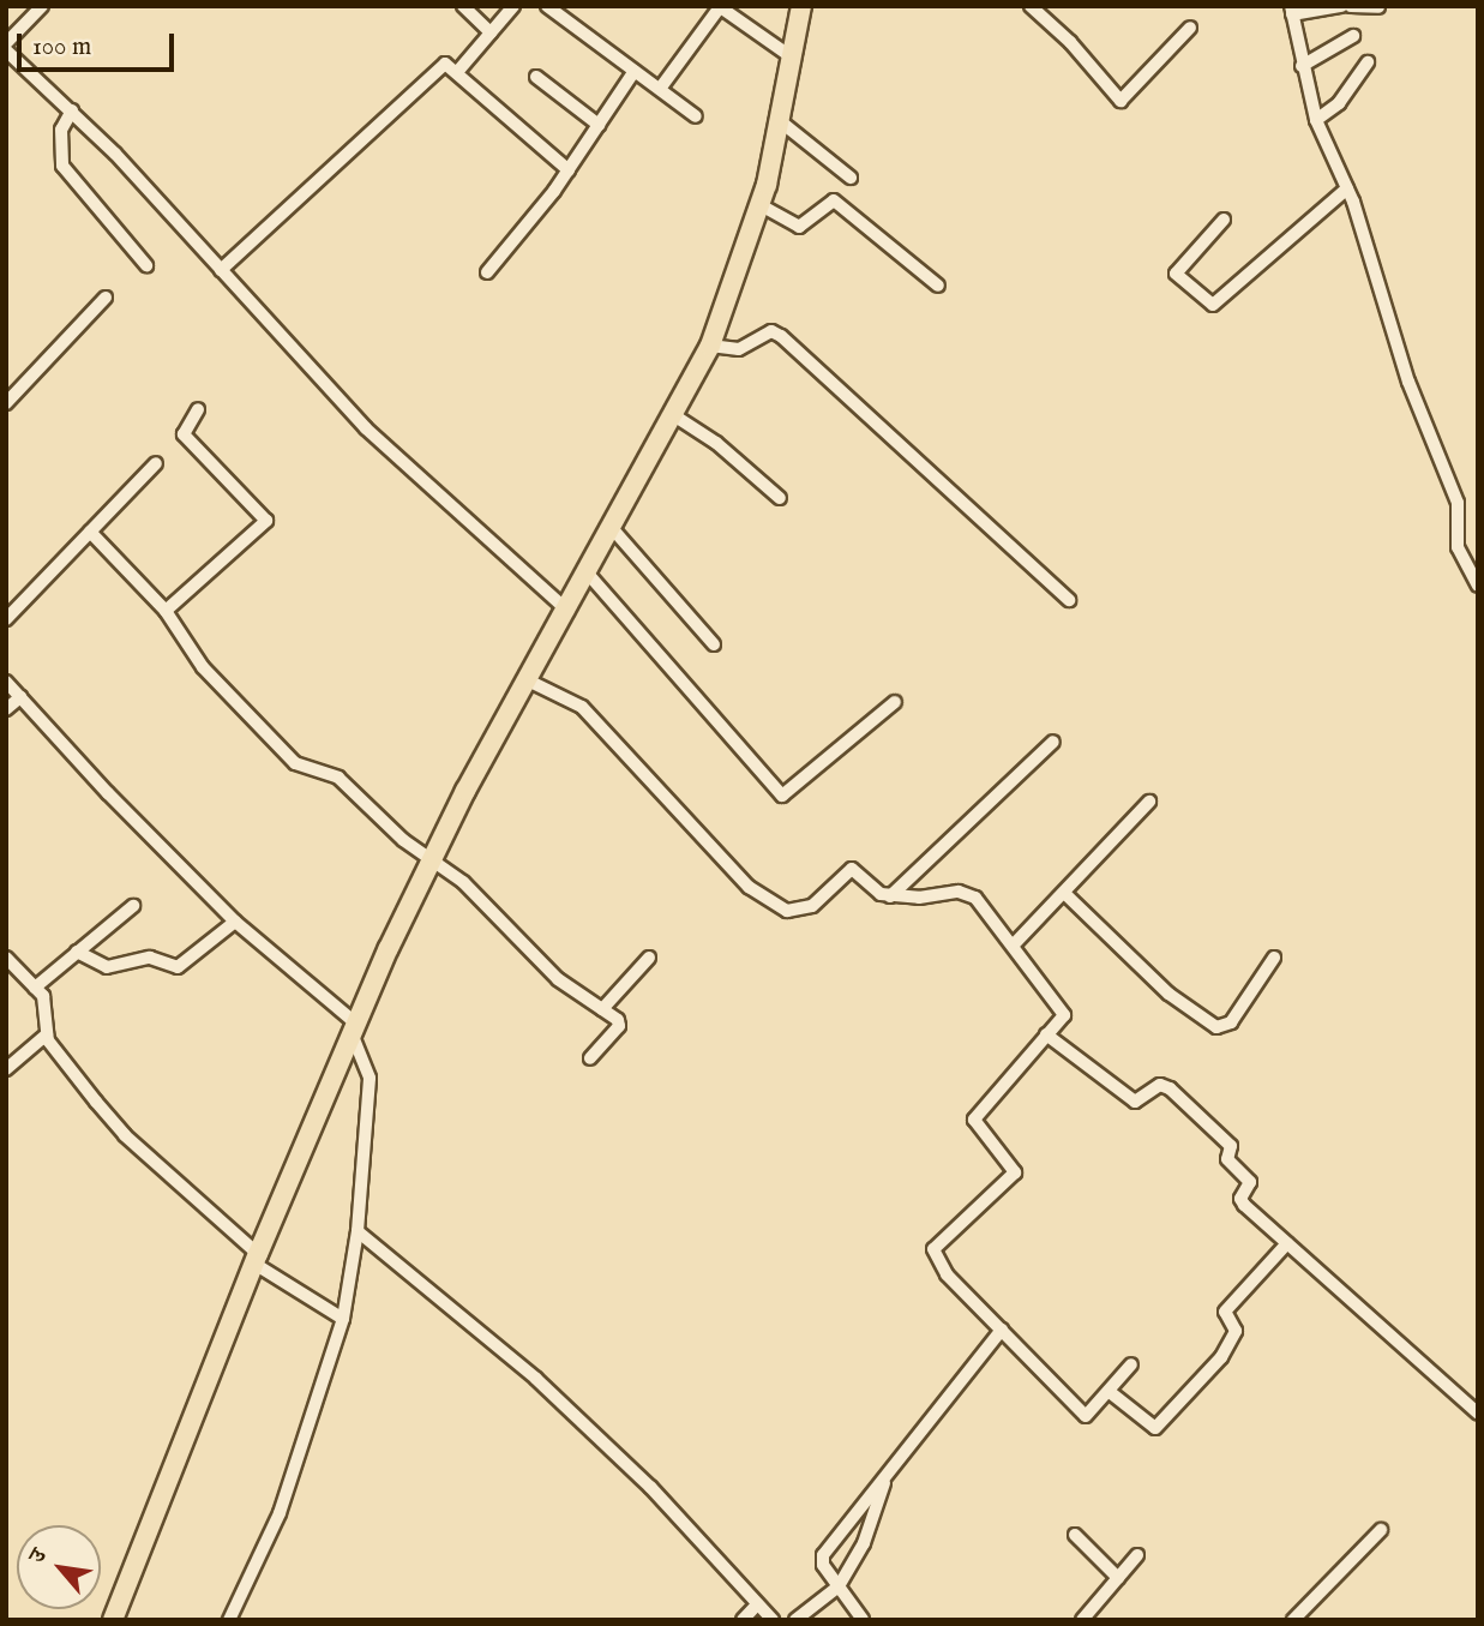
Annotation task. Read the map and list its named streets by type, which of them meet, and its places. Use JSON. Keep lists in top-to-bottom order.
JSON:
{
  "scale_bar": "100 m",
  "north": "top left"
}
